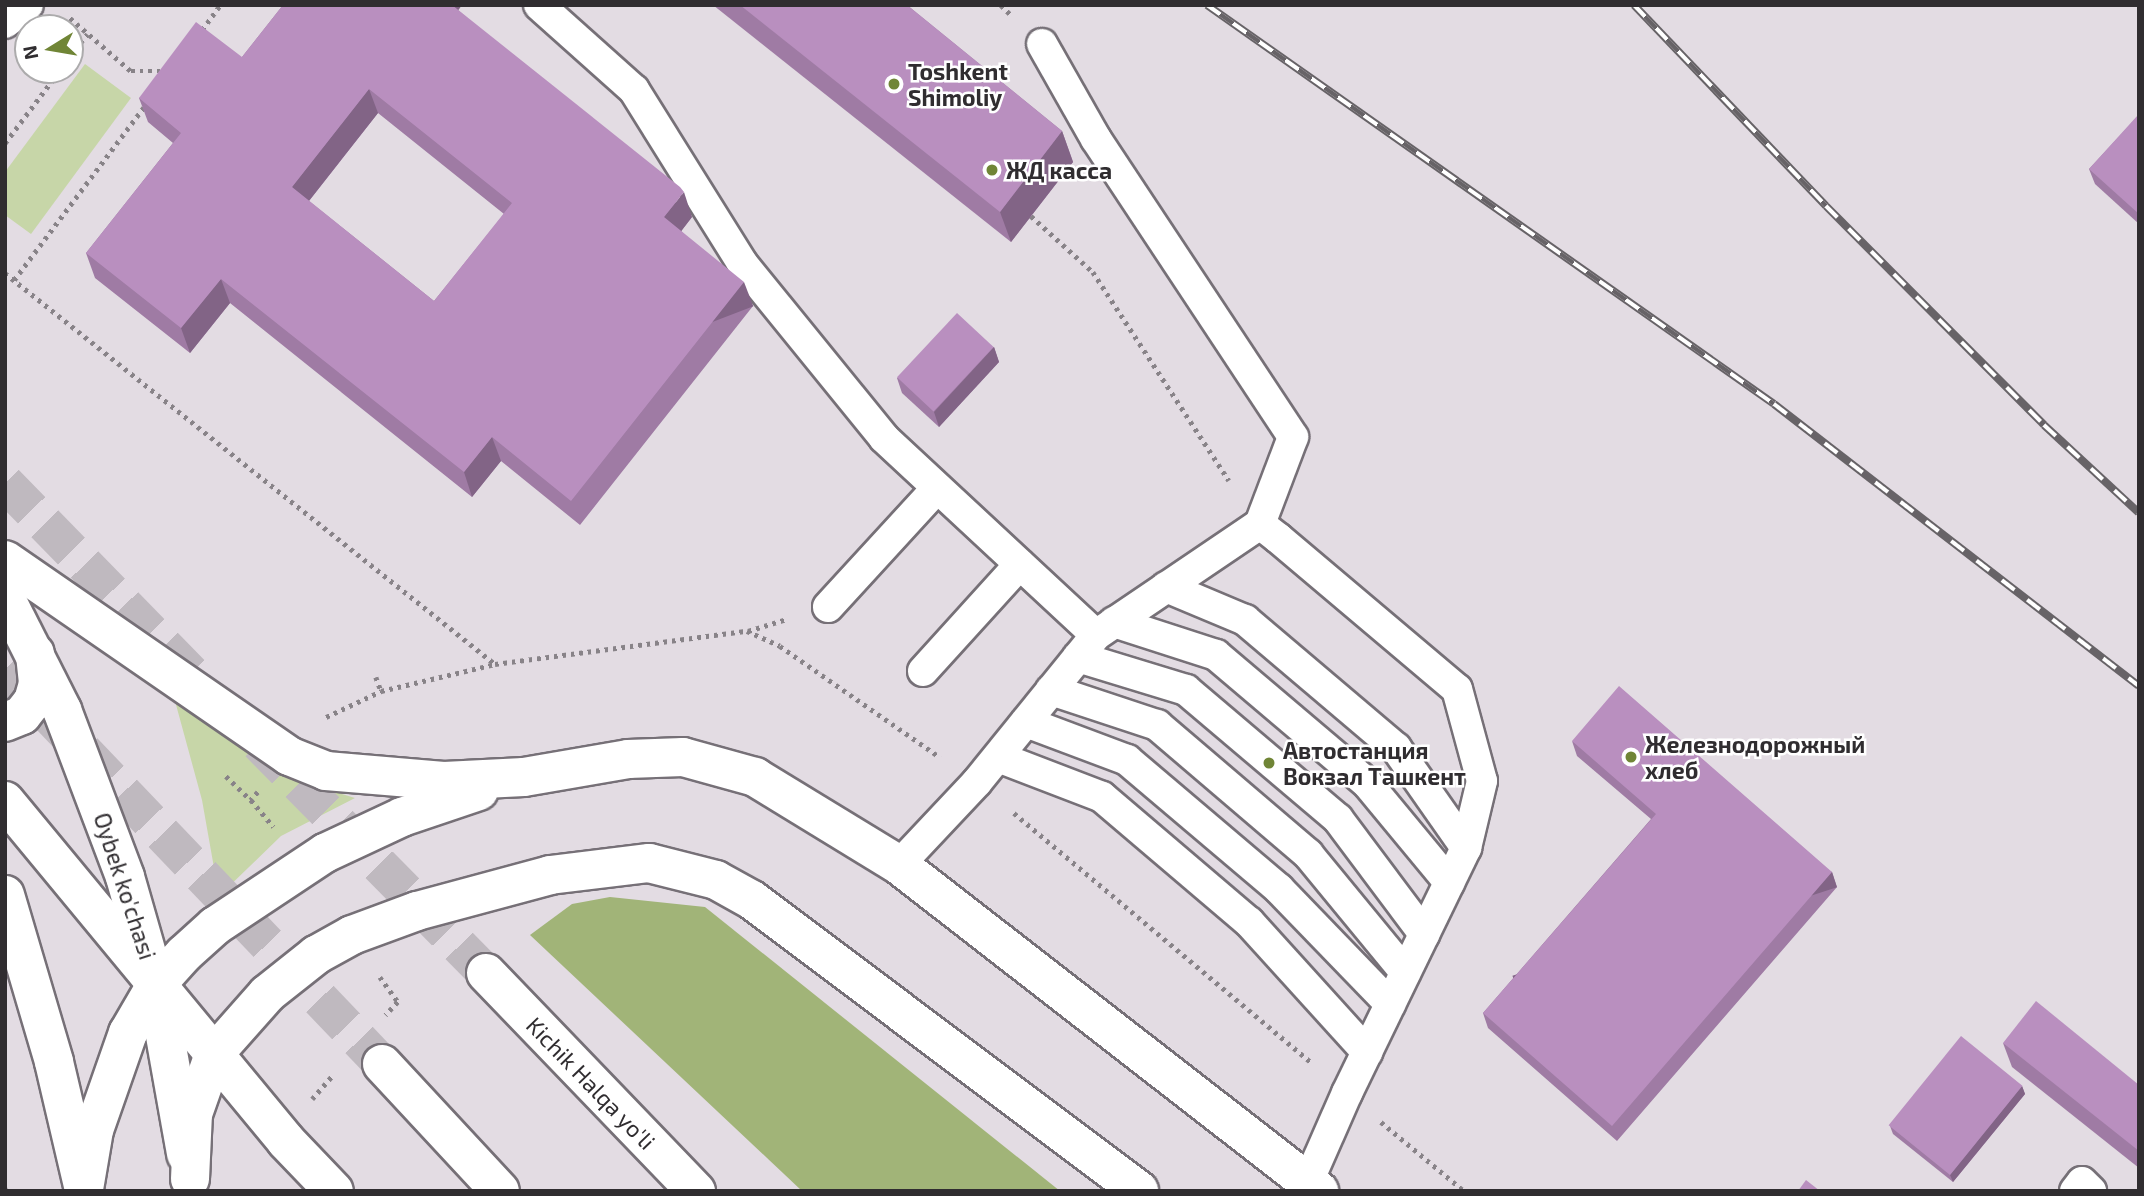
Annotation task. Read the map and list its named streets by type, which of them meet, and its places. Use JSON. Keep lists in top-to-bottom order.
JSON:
{
  "streets": {
    "main road": ["Oybek ko'chasi", "Kichik Halqa yo'li"]
  },
  "places": [
    "Toshkent Shimoliy",
    "ЖД касса",
    "Железнодорожный хлеб",
    "Автостанция Вокзал Ташкент"
  ],
  "north": "left"
}
